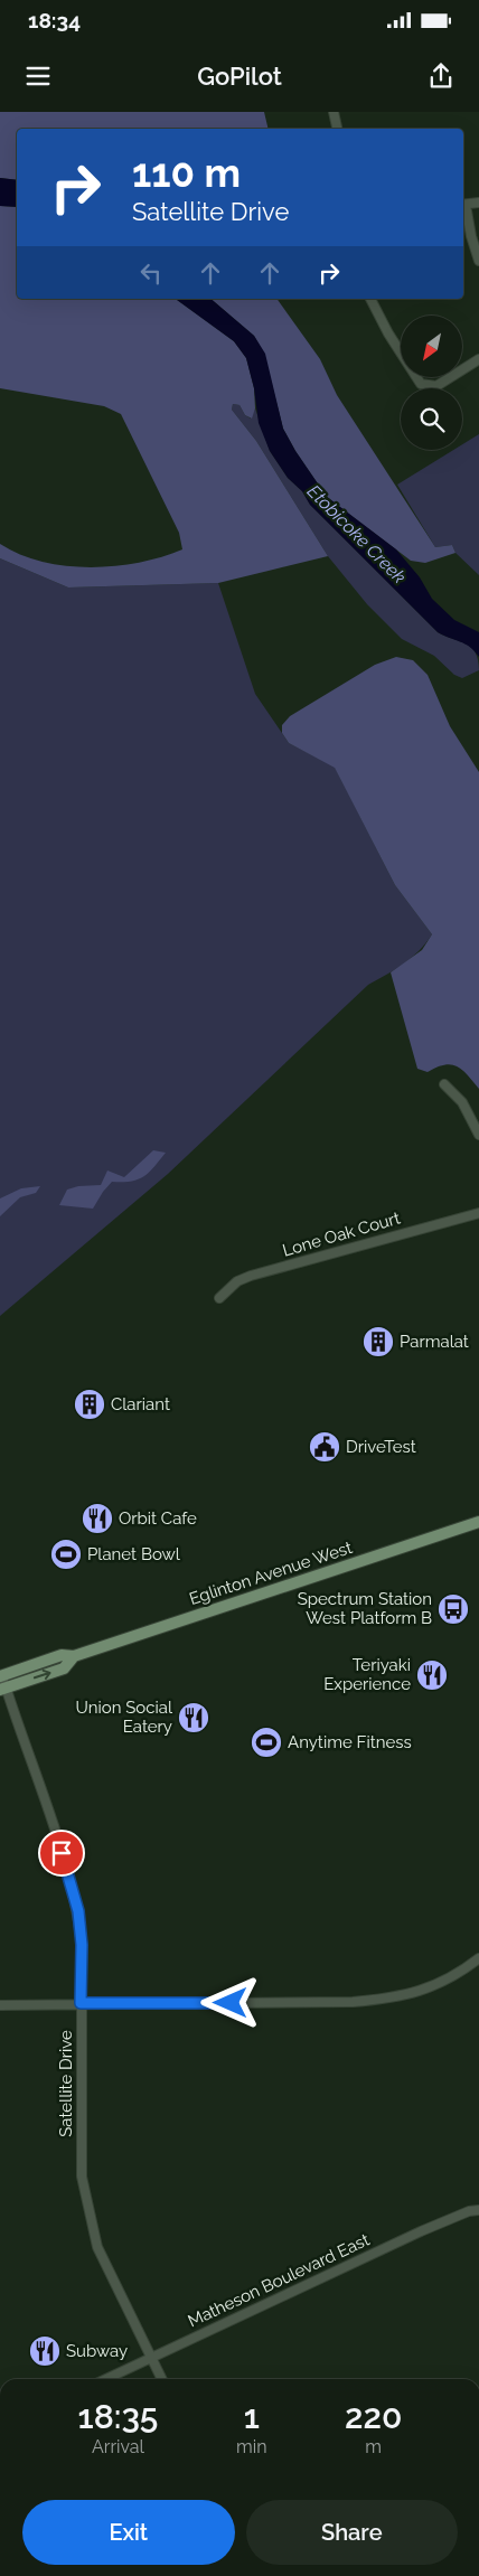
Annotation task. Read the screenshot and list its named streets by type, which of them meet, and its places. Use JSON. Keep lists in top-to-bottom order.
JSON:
{
  "streets": {
    "main road": ["Eglinton Avenue West"],
    "street": ["Lone Oak Court", "Satellite Drive", "Matheson Boulevard East"]
  },
  "crossings": [
    ["Eglinton Avenue West", "Satellite Drive"],
    ["Satellite Drive", "Matheson Boulevard East"]
  ],
  "water": ["Etobicoke Creek"],
  "places": {
    "building": ["Parmalat", "Clariant"],
    "public building": ["DriveTest"],
    "restaurant": [
      "Orbit Cafe",
      "Teriyaki Experience",
      "Union Social Eatery",
      "Subway"
    ],
    "sports": ["Planet Bowl", "Anytime Fitness"],
    "bus stop": ["Spectrum Station West Platform B"]
  },
  "north": "bottom left",
  "page": {
    "status": "18:34",
    "header": "GoPilot",
    "turn": ["110 m", "Satellite Drive"],
    "eta": [
      "18:35",
      "Arrival",
      "1",
      "min",
      "220",
      "m"
    ],
    "buttons": ["Exit", "Share"]
  }
}
